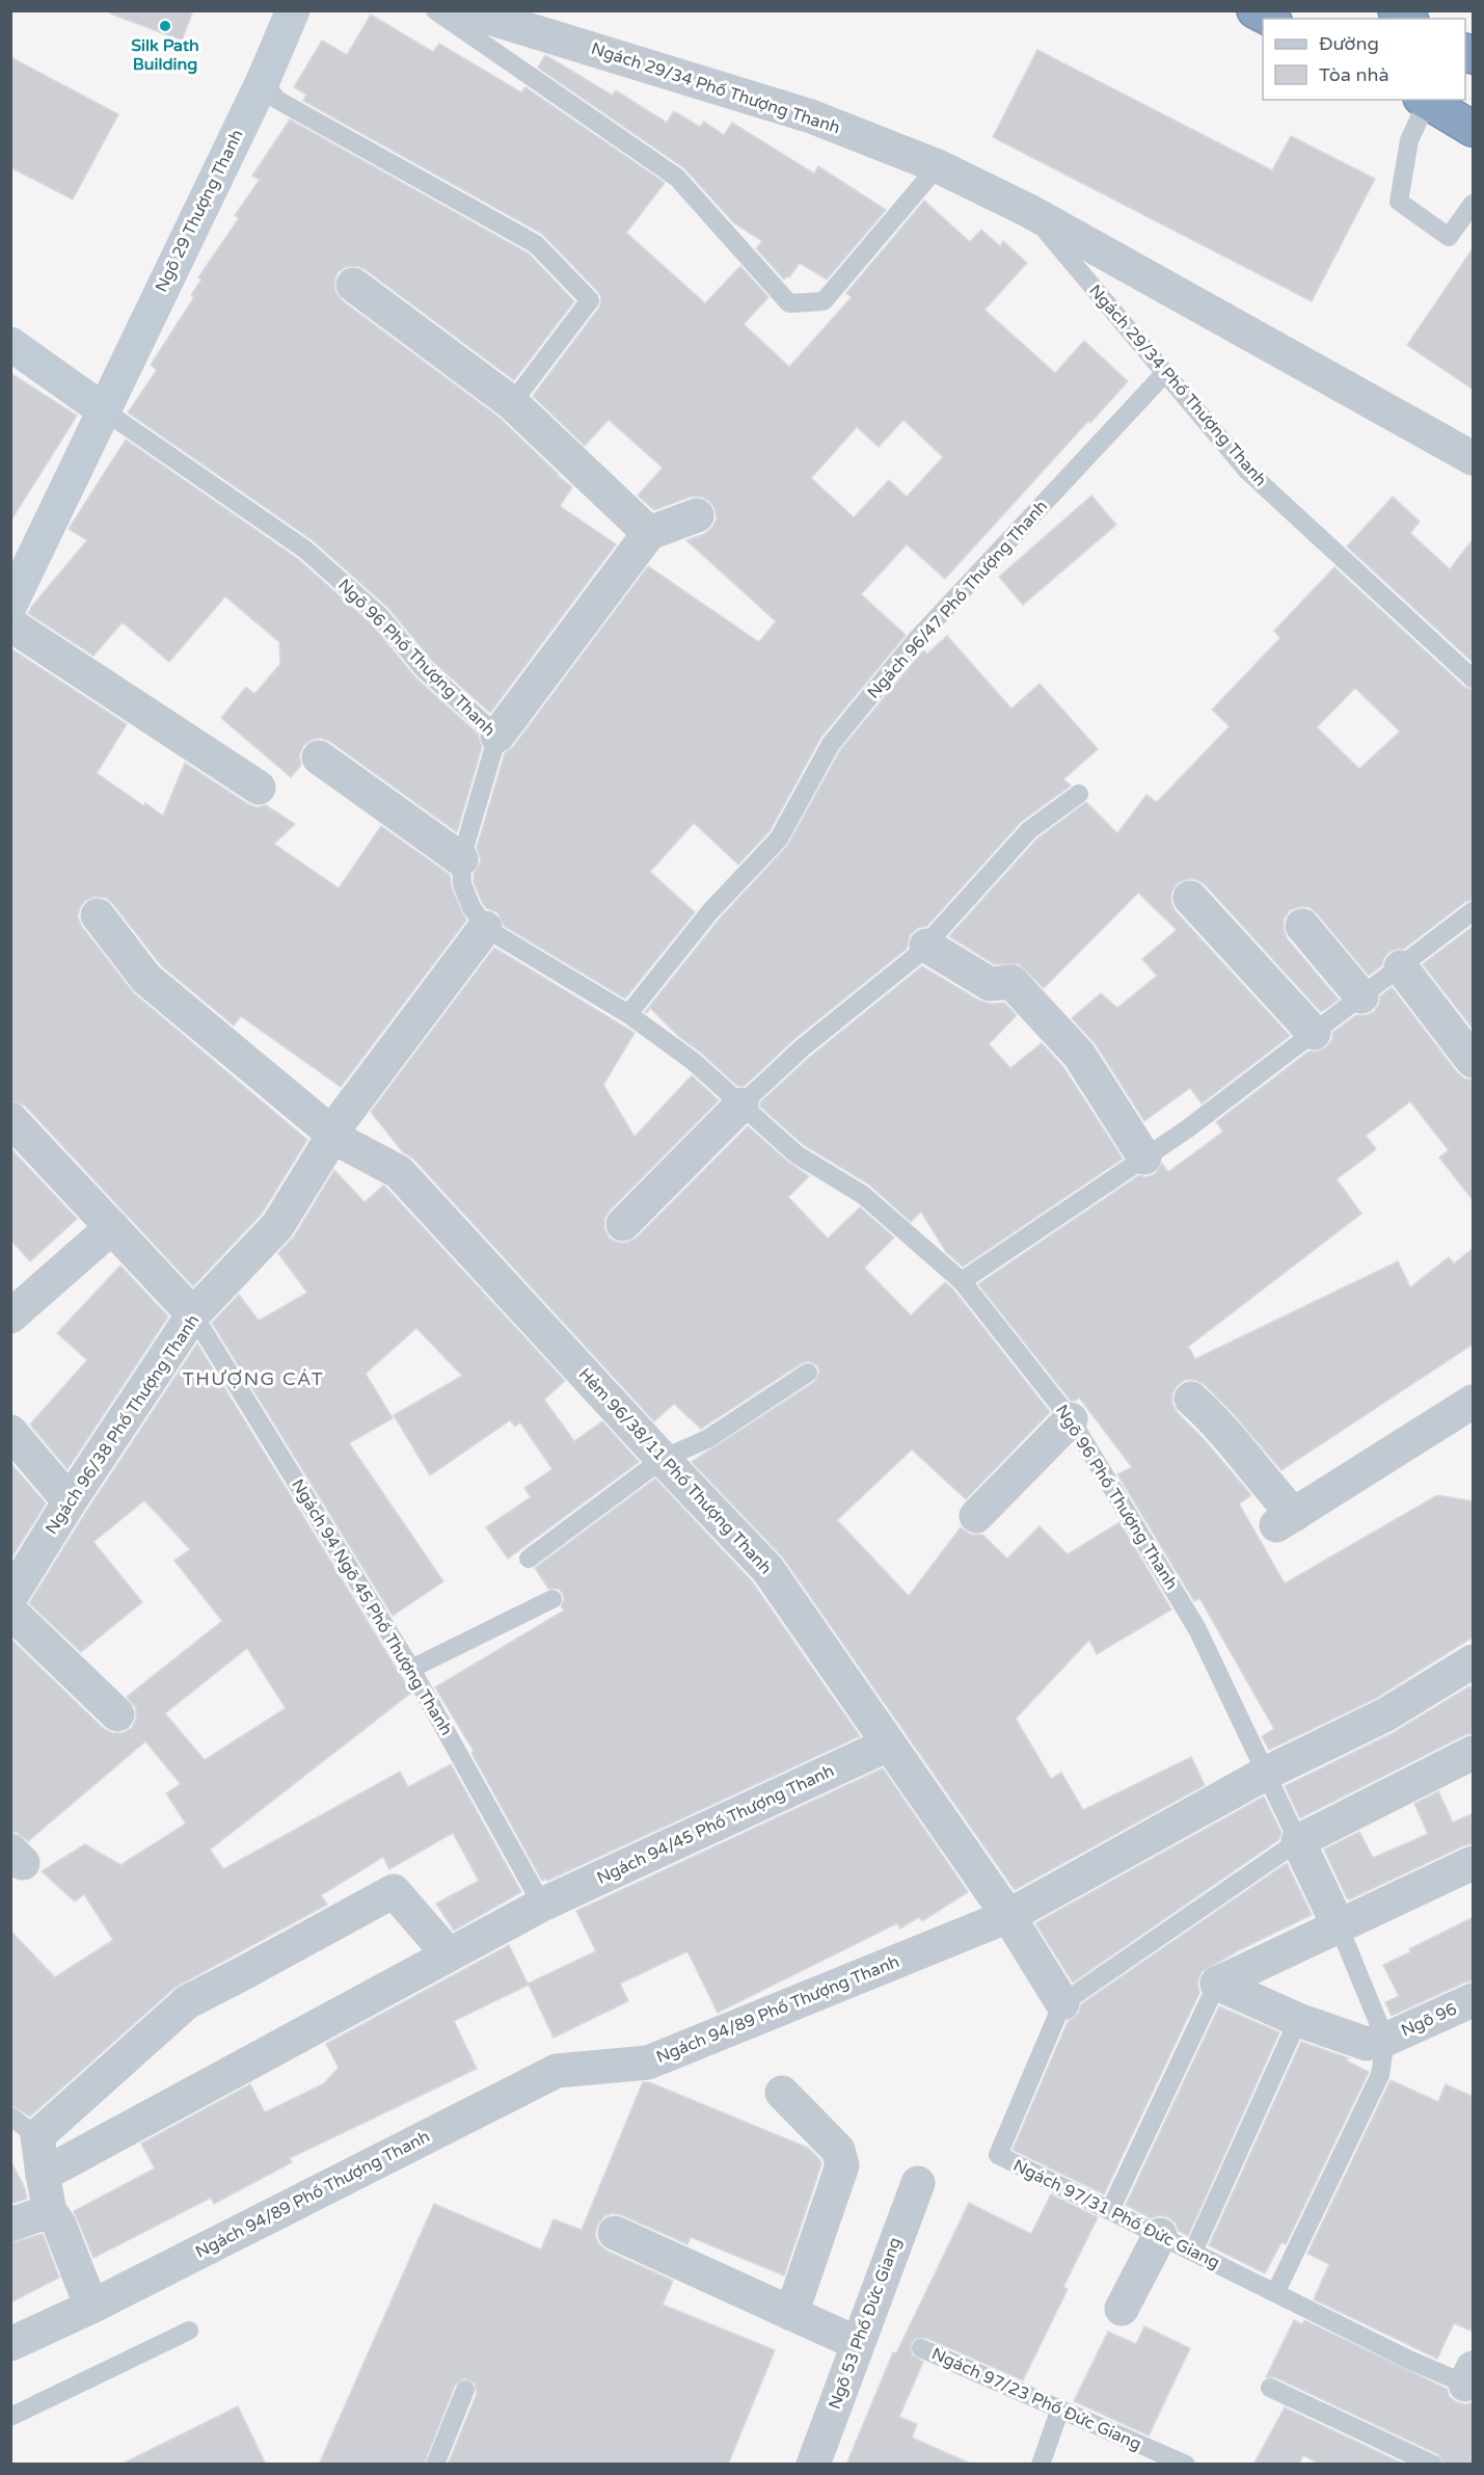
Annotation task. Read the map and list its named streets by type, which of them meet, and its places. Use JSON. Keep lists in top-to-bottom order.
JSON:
{
  "streets": {
    "street": [
      "Ngách 29/34 Phố Thượng Thanh",
      "Ngõ 29 Thượng Thanh",
      "Ngõ 96 Phố Thượng Thanh",
      "Ngách 96/38 Phố Thượng Thanh",
      "Hẻm 96/38/11 Phố Thượng Thanh",
      "Ngách 94/45 Phố Thượng Thanh",
      "Ngách 94/89 Phố Thượng Thanh",
      "Ngõ 96",
      "Ngõ 53 Phố Đức Giang"
    ],
    "lane": [
      "Ngách 96/47 Phố Thượng Thanh",
      "Ngách 94 Ngõ 45 Phố Thượng Thanh",
      "Ngách 97/31 Phố Đức Giang",
      "Ngách 97/23 Phố Đức Giang"
    ]
  },
  "crossings": [
    ["Ngách 29/34 Phố Thượng Thanh", "Ngách 96/47 Phố Thượng Thanh"],
    ["Ngõ 29 Thượng Thanh", "Ngõ 96 Phố Thượng Thanh"],
    ["Ngách 96/47 Phố Thượng Thanh", "Ngõ 96 Phố Thượng Thanh"],
    ["Ngõ 96 Phố Thượng Thanh", "Ngách 96/38 Phố Thượng Thanh"],
    ["Ngõ 96 Phố Thượng Thanh", "Ngách 94/89 Phố Thượng Thanh"],
    ["Ngõ 96 Phố Thượng Thanh", "Ngõ 96"],
    ["Ngách 96/38 Phố Thượng Thanh", "Hẻm 96/38/11 Phố Thượng Thanh"],
    ["Ngách 96/38 Phố Thượng Thanh", "Ngách 94 Ngõ 45 Phố Thượng Thanh"],
    ["Hẻm 96/38/11 Phố Thượng Thanh", "Ngách 94/45 Phố Thượng Thanh"],
    ["Hẻm 96/38/11 Phố Thượng Thanh", "Ngách 94/89 Phố Thượng Thanh"],
    ["Hẻm 96/38/11 Phố Thượng Thanh", "Ngách 97/31 Phố Đức Giang"],
    ["Ngách 94 Ngõ 45 Phố Thượng Thanh", "Ngách 94/45 Phố Thượng Thanh"]
  ],
  "districts": ["THƯỢNG CÁT"],
  "places": ["Silk Path Building"],
  "legend": ["Đường", "Tòa nhà"]
}
